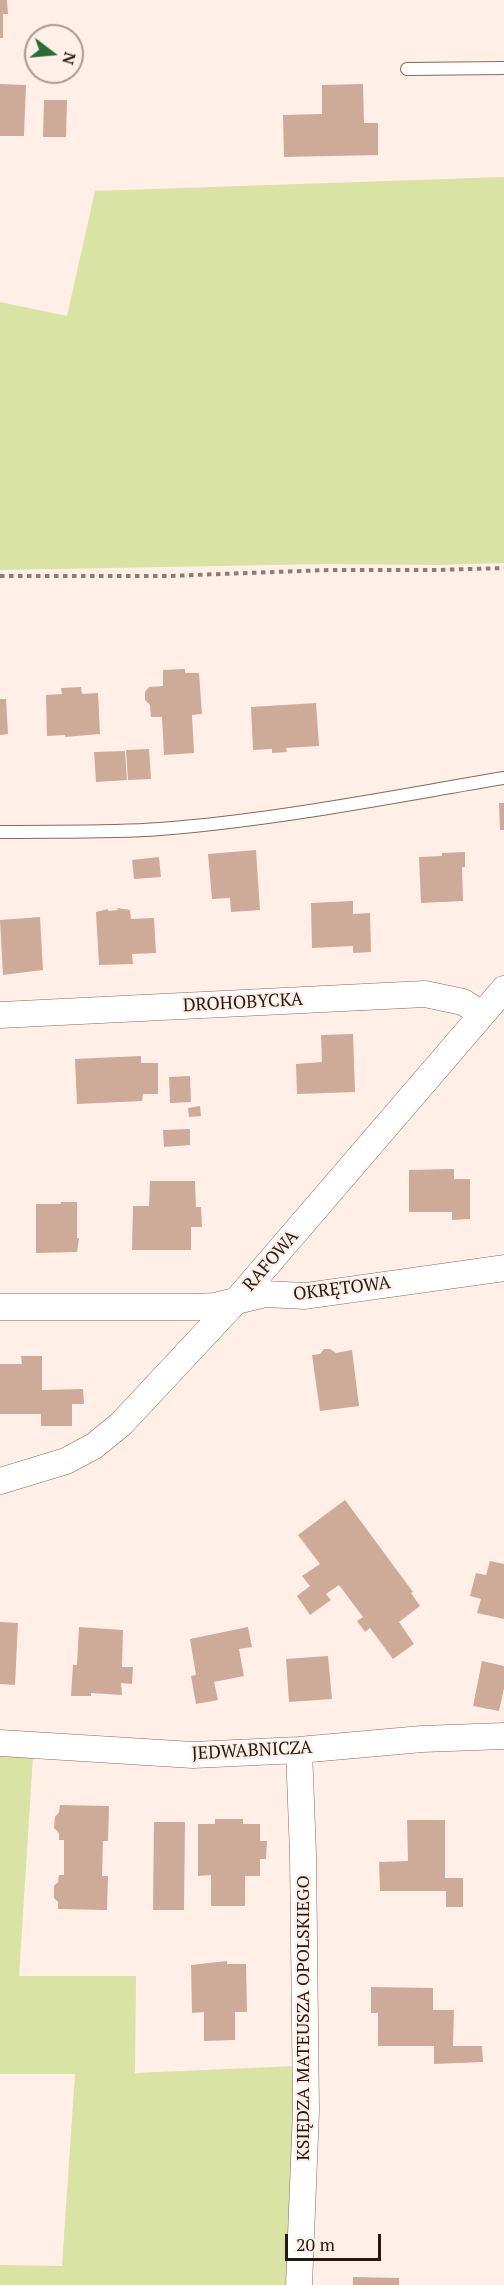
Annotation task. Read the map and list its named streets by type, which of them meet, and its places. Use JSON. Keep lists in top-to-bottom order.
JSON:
{
  "streets": {
    "street": [
      "DROHOBYCKA",
      "RAFOWA",
      "OKRĘTOWA",
      "JEDWABNICZA",
      "KSIĘDZA MATEUSZA OPOLSKIEGO"
    ]
  },
  "crossings": [
    ["DROHOBYCKA", "RAFOWA"],
    ["RAFOWA", "OKRĘTOWA"],
    ["JEDWABNICZA", "KSIĘDZA MATEUSZA OPOLSKIEGO"]
  ],
  "scale_bar": "20 m",
  "north": "right"
}
